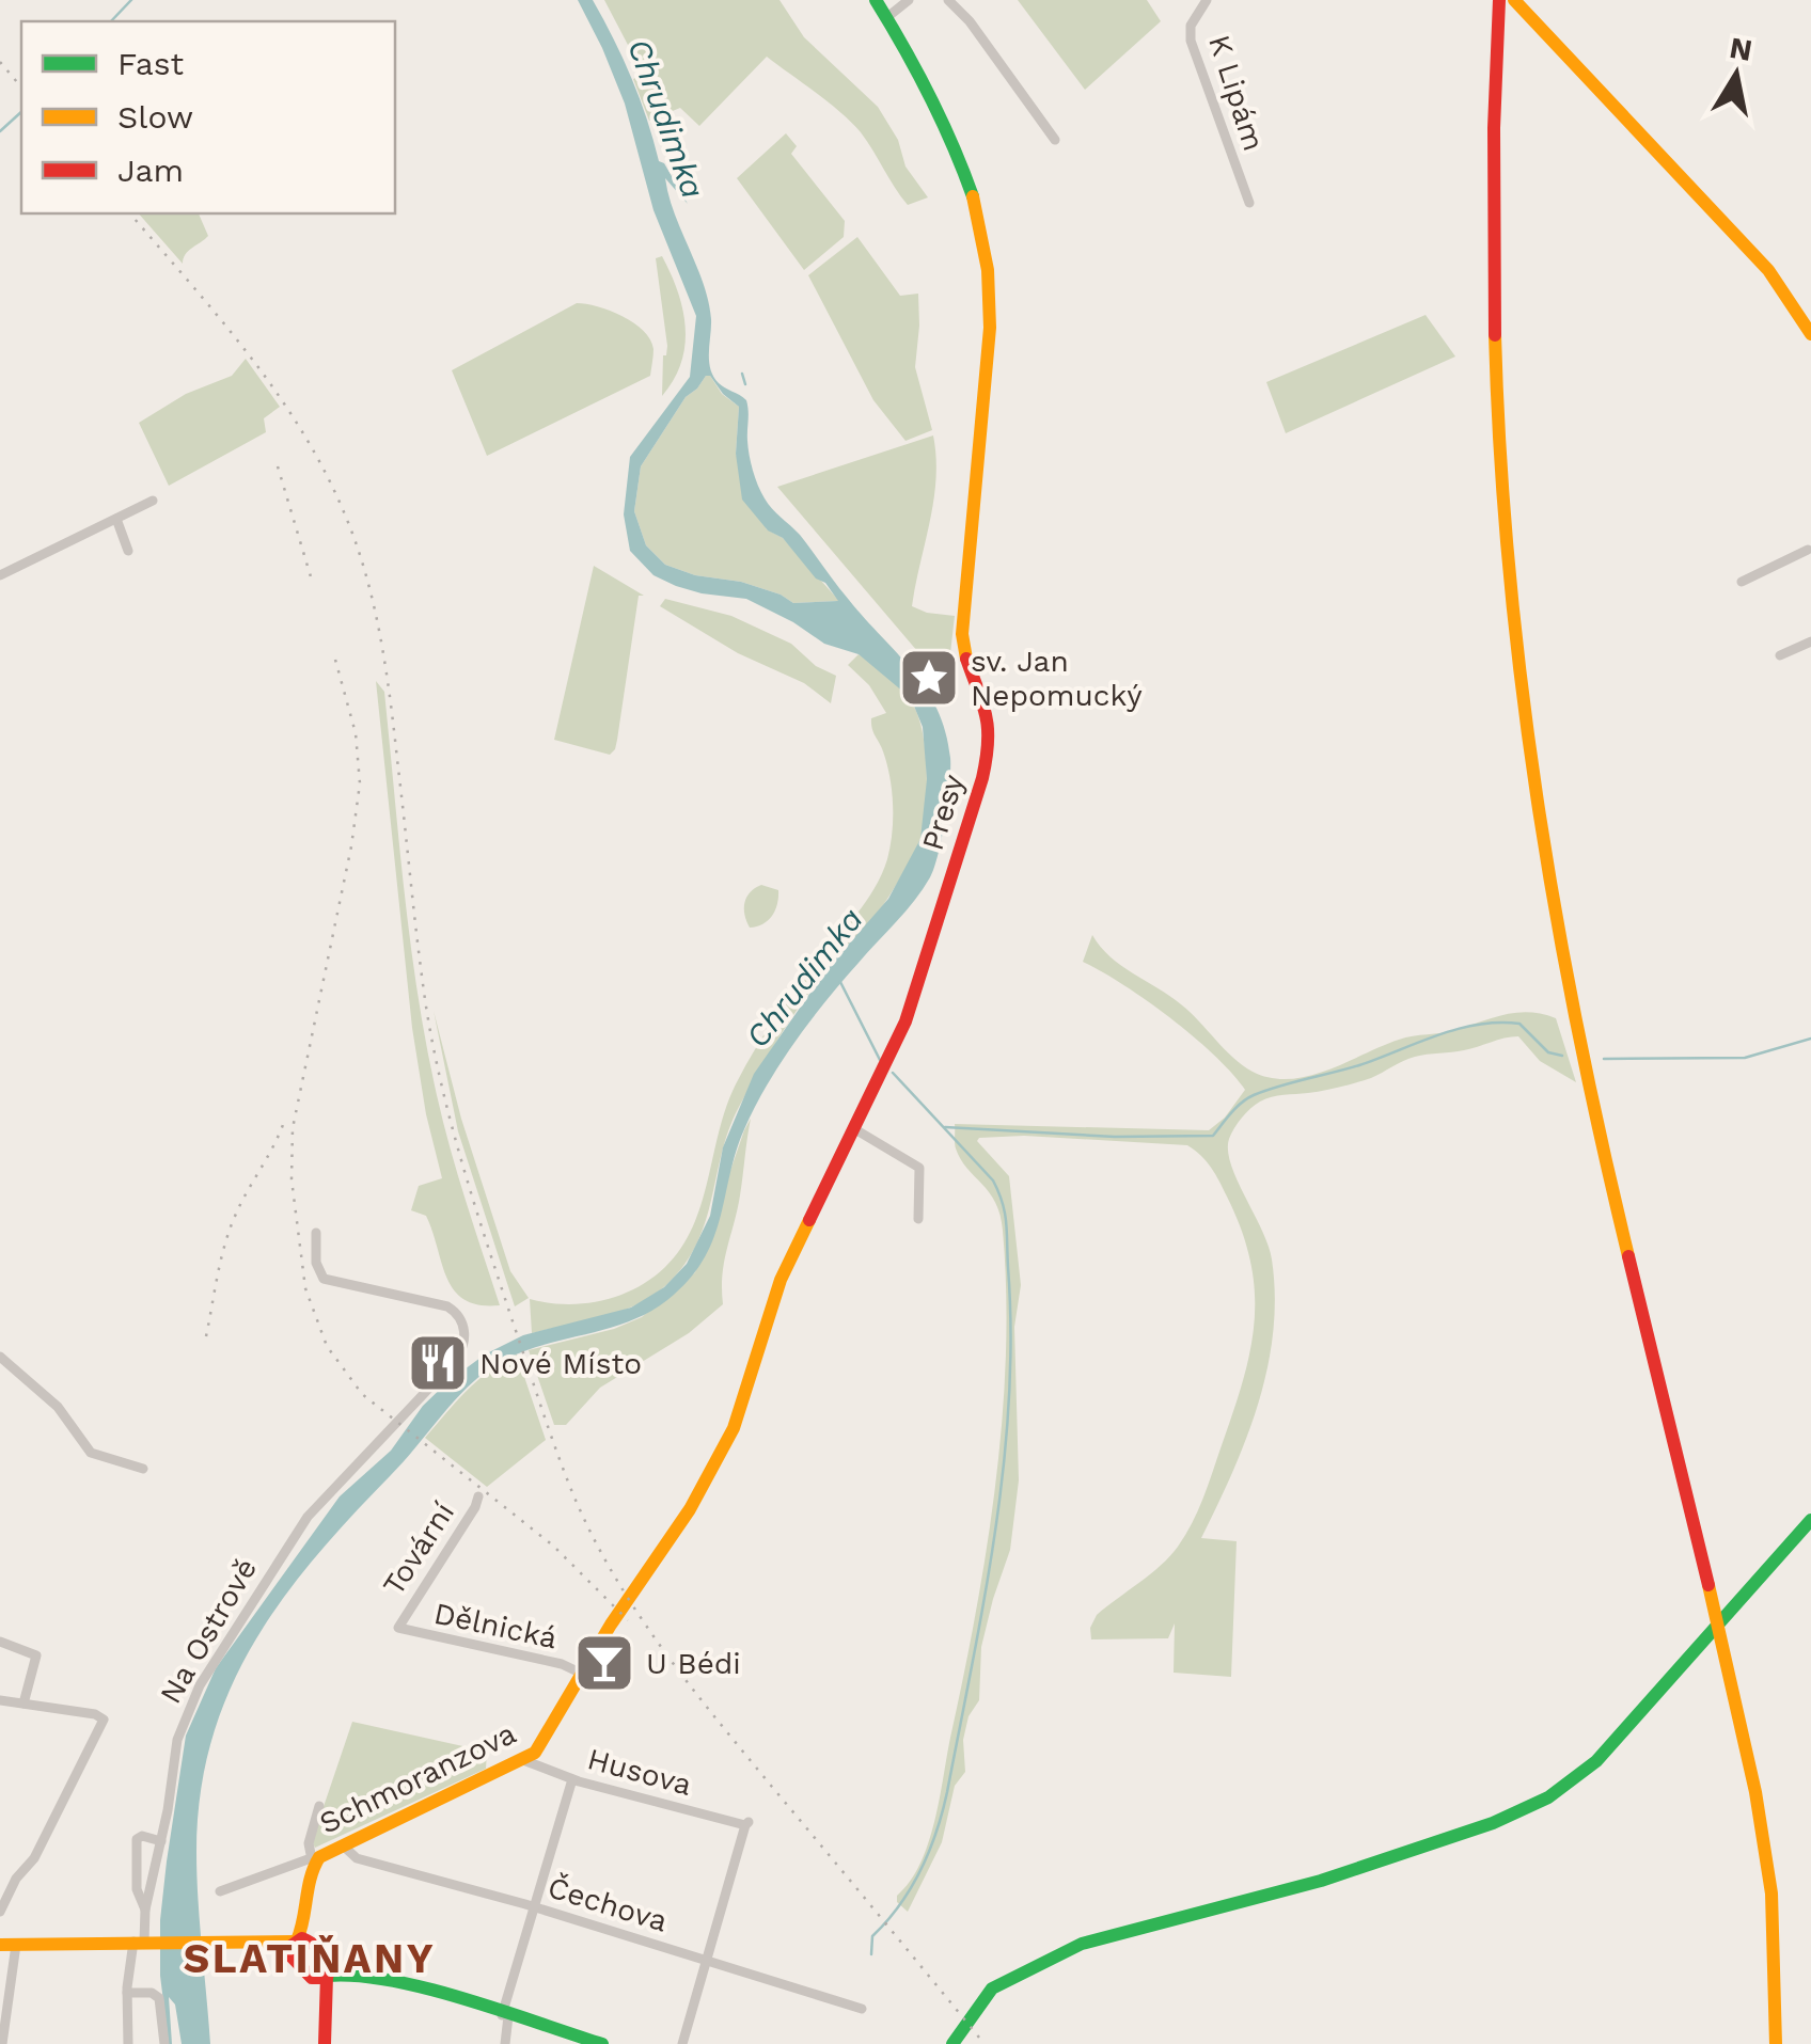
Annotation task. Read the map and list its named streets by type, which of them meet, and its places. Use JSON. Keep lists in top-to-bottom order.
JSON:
{
  "streets": {
    "street": [
      "K Lipám",
      "Presy",
      "Tovární",
      "Dělnická",
      "Na Ostrově",
      "Husova",
      "Schmoranzova",
      "Čechova"
    ]
  },
  "crossings": [
    ["Presy", "Schmoranzova"],
    ["Tovární", "Dělnická"],
    ["Dělnická", "Schmoranzova"],
    ["Husova", "Schmoranzova"],
    ["Husova", "Čechova"],
    ["Schmoranzova", "Čechova"]
  ],
  "districts": ["SLATIŇANY"],
  "water": ["Chrudimka"],
  "places": {
    "place": ["sv. Jan Nepomucký"],
    "restaurant": ["Nové Místo"],
    "bar": ["U Bédi"]
  },
  "legend": ["Fast", "Slow", "Jam"],
  "north": "top"
}
